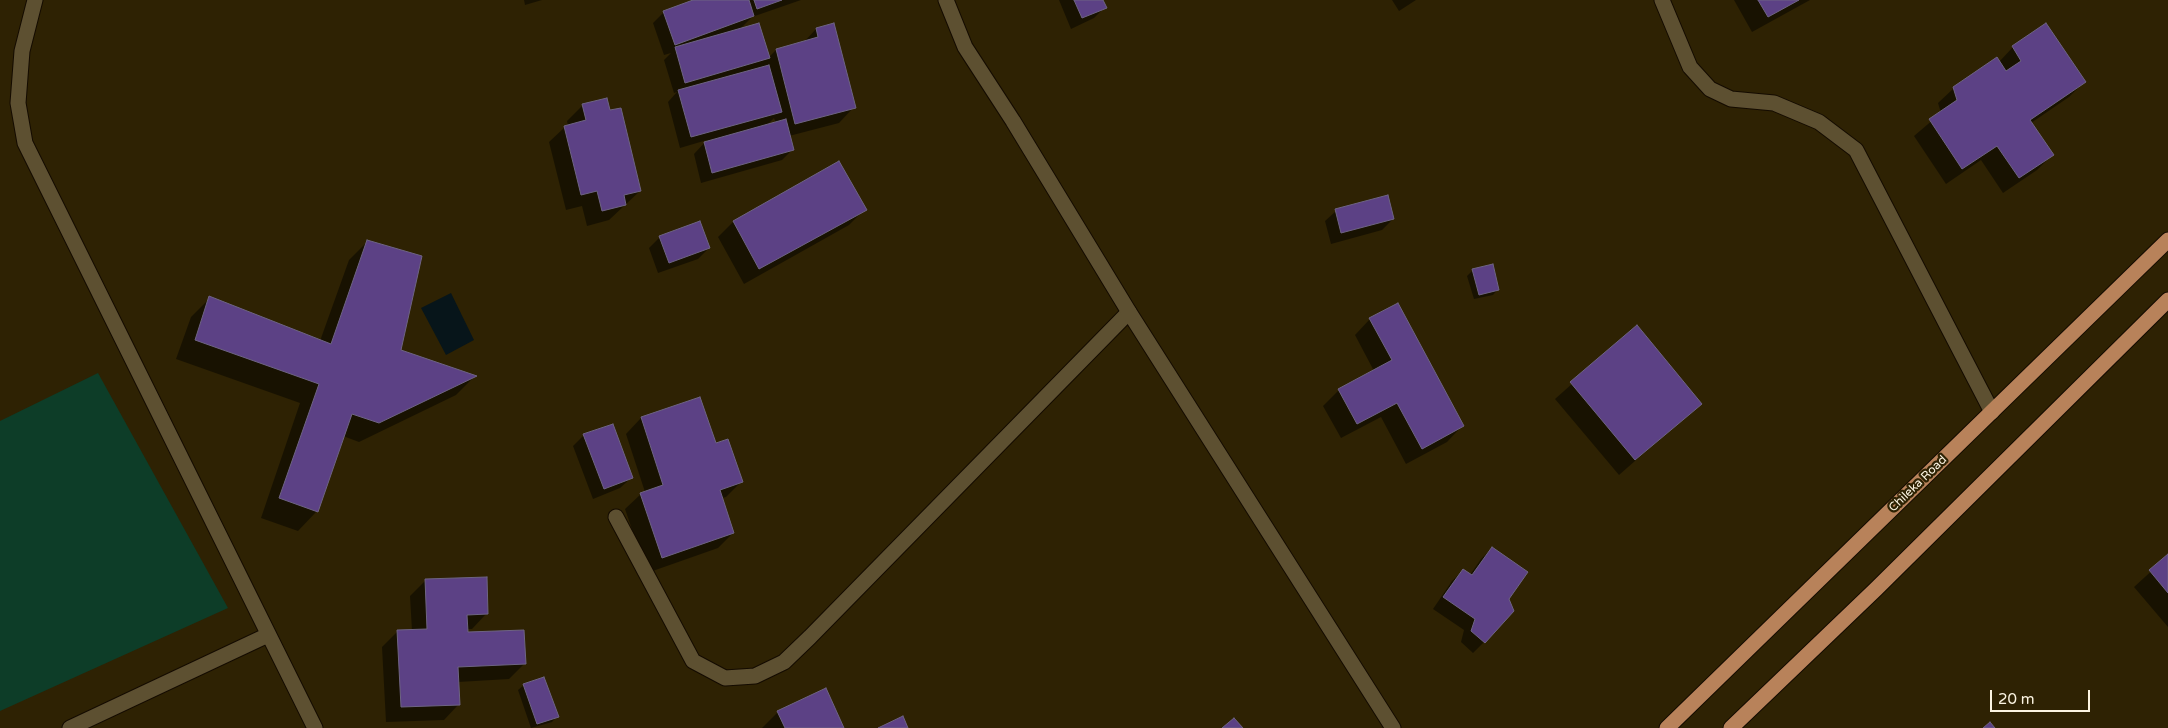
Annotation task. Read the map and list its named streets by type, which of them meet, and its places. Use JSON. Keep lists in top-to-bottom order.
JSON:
{
  "streets": {
    "highway": ["Chileka Road"]
  },
  "scale_bar": "20 m"
}
